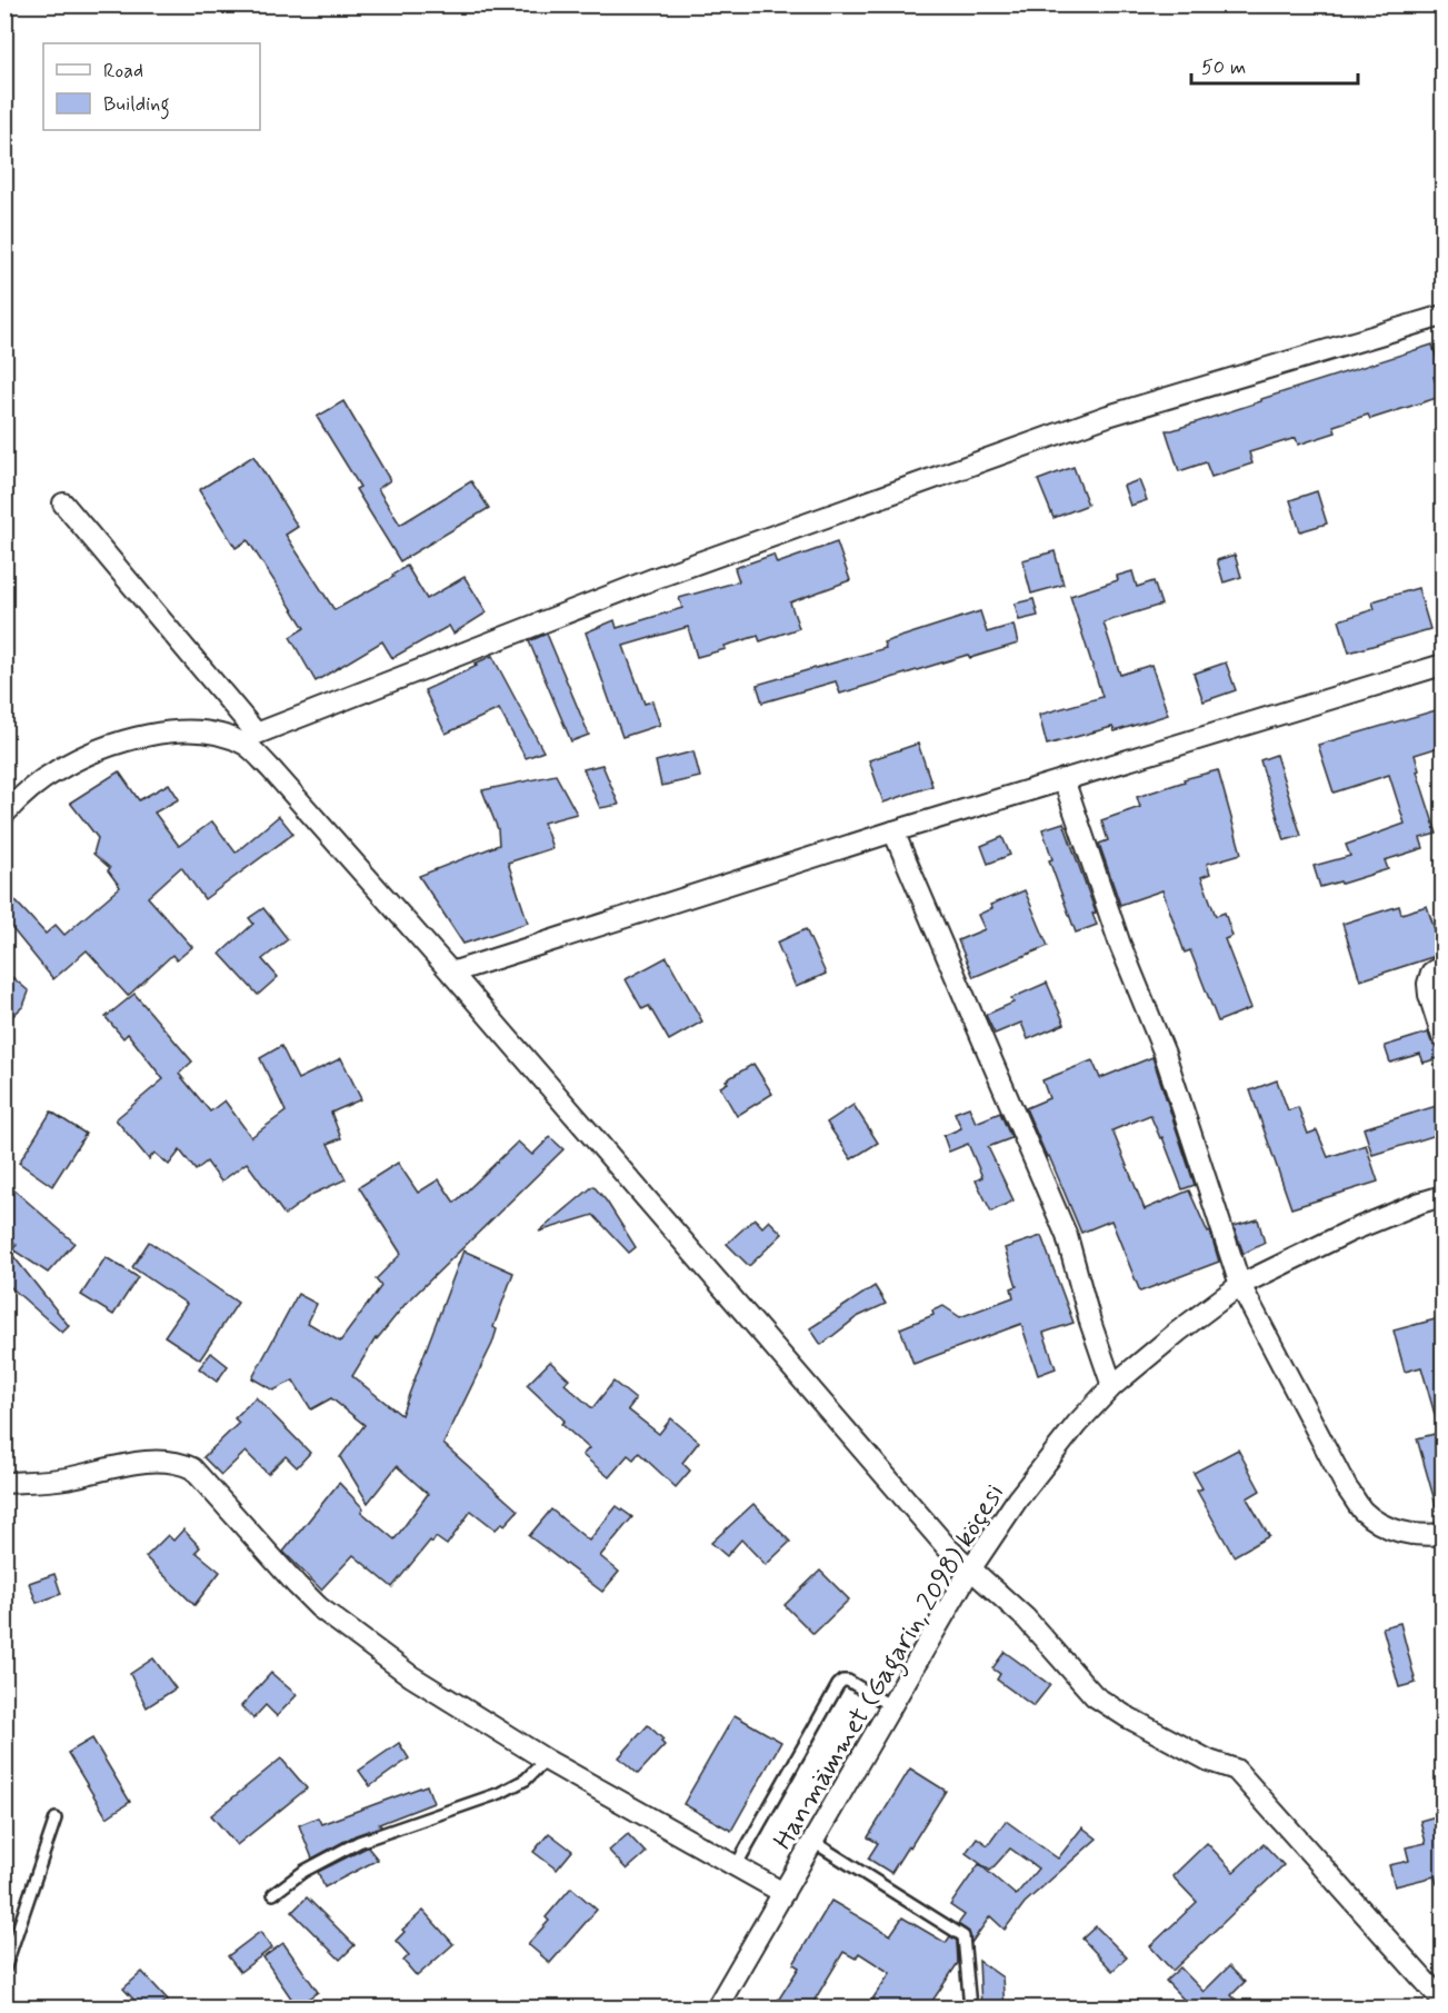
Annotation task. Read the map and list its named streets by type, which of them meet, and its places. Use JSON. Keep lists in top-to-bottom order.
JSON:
{
  "streets": {
    "street": ["Hanmämmet (Gagarin, 2098) köçesi"]
  },
  "legend": ["Road", "Building"],
  "scale_bar": "50 m"
}
